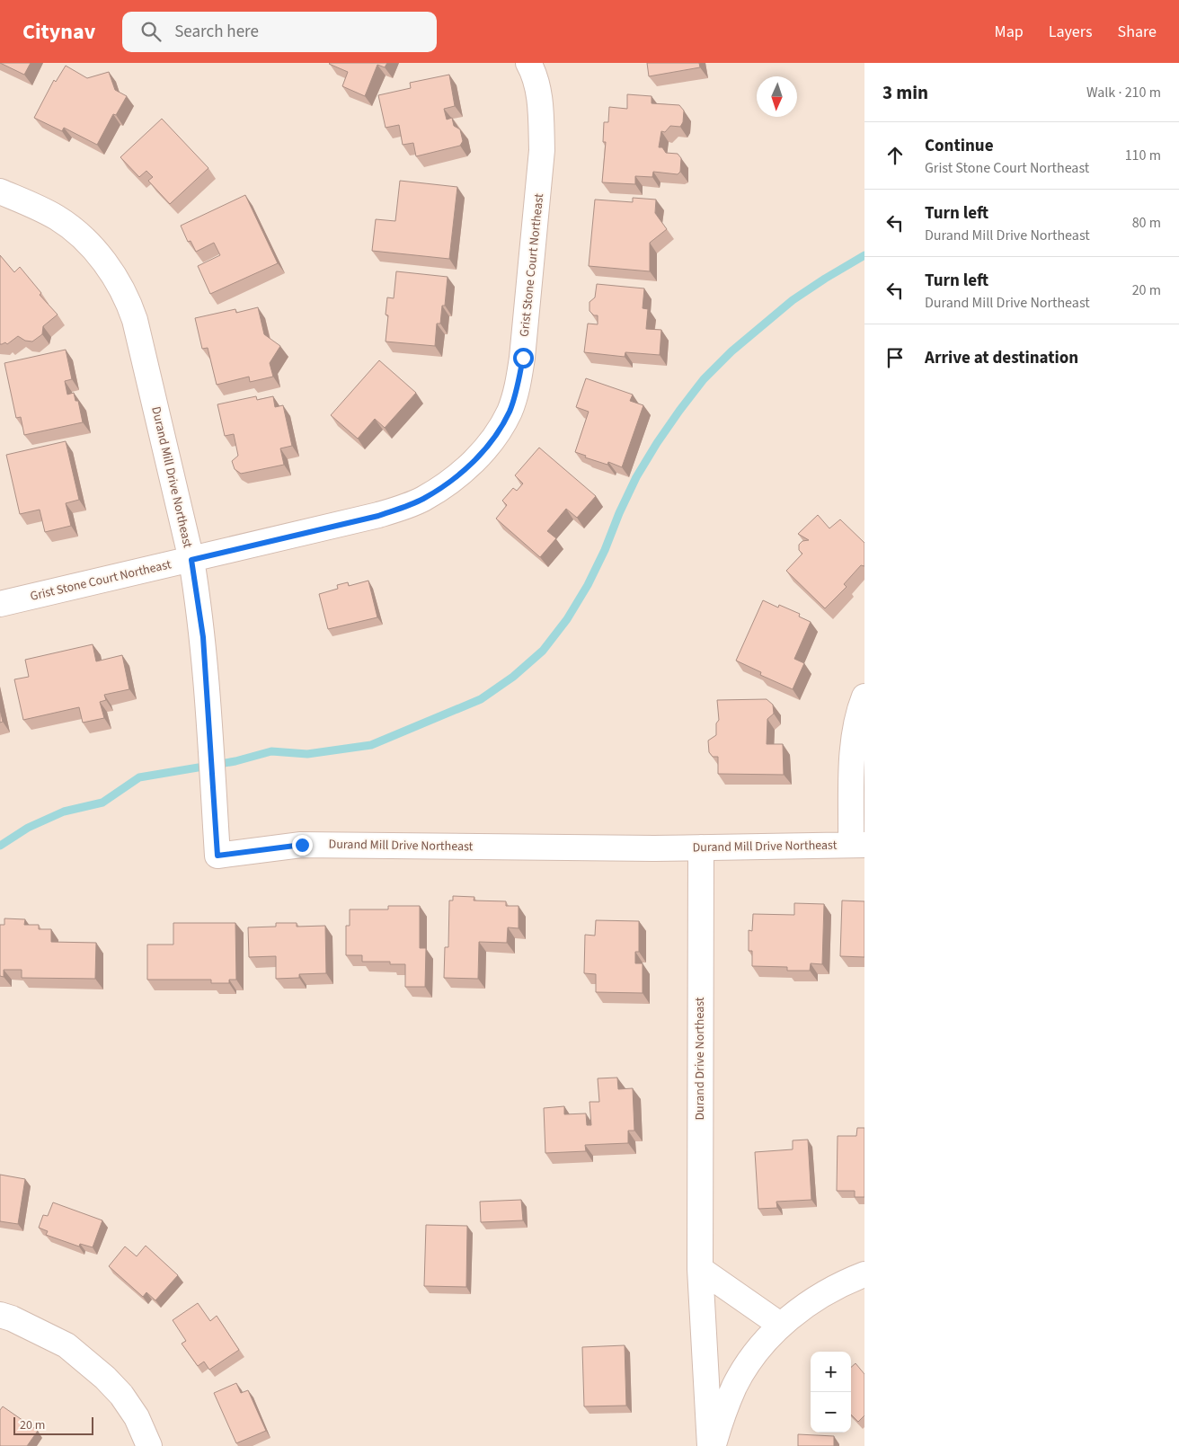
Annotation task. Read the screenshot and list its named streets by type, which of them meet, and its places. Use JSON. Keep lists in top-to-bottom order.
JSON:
{
  "streets": {
    "street": ["Grist Stone Court Northeast", "Durand Mill Drive Northeast", "Durand Drive Northeast"]
  },
  "crossings": [
    ["Grist Stone Court Northeast", "Durand Mill Drive Northeast"],
    ["Durand Mill Drive Northeast", "Durand Drive Northeast"]
  ],
  "scale_bar": "20 m",
  "north": "bottom",
  "page": {
    "header": "Citynav",
    "search": "Search here",
    "nav": ["Map", "Layers", "Share"],
    "heading": ["3 min", "Walk · 210 m"],
    "list": [
      ["Continue", "Grist Stone Court Northeast", "110 m"],
      ["Turn left", "Durand Mill Drive Northeast", "80 m"],
      ["Turn left", "Durand Mill Drive Northeast", "20 m"],
      "Arrive at destination"
    ],
    "map_buttons": ["+", "−"],
    "scale": "20 m"
  }
}
